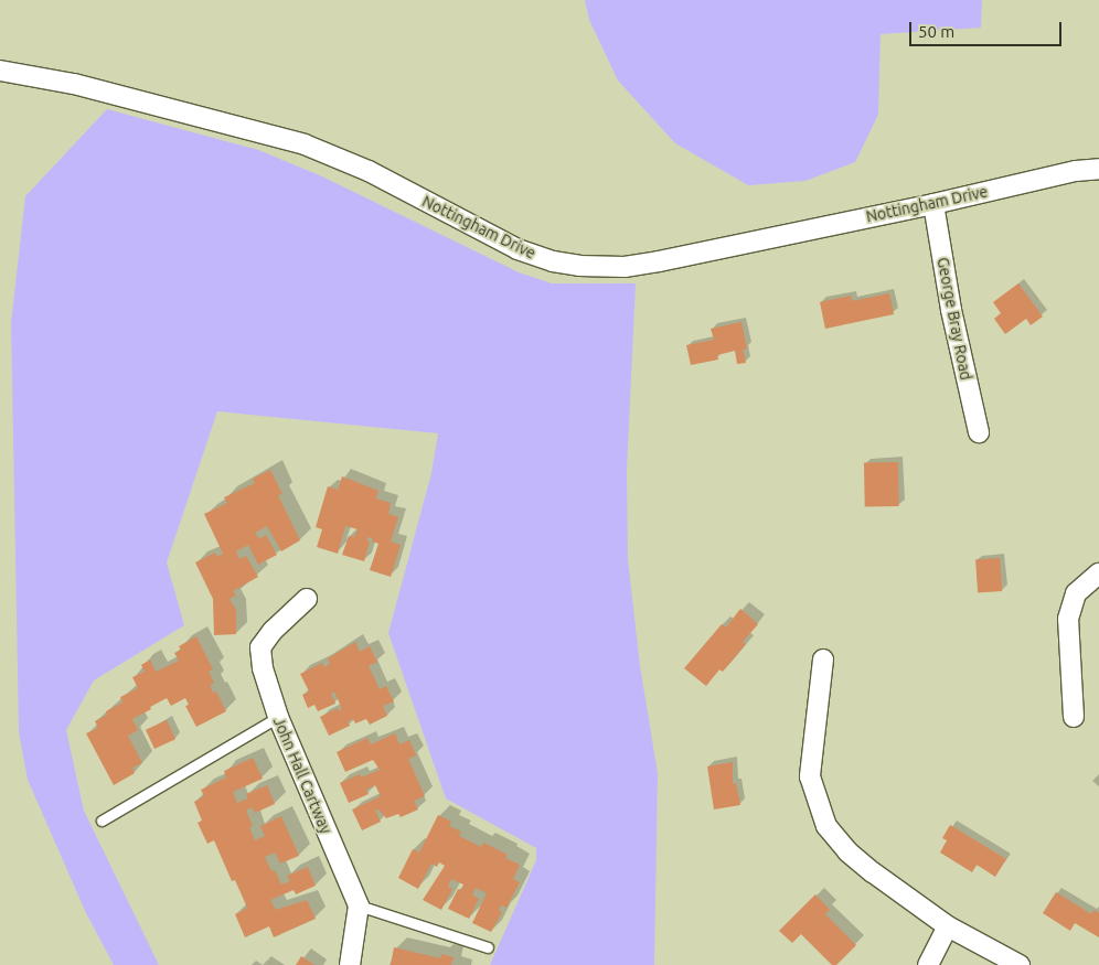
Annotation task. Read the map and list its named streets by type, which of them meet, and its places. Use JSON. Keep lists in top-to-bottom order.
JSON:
{
  "streets": {
    "street": ["Nottingham Drive", "George Bray Road", "John Hall Cartway"]
  },
  "crossings": [
    ["Nottingham Drive", "George Bray Road"]
  ],
  "scale_bar": "50 m"
}
